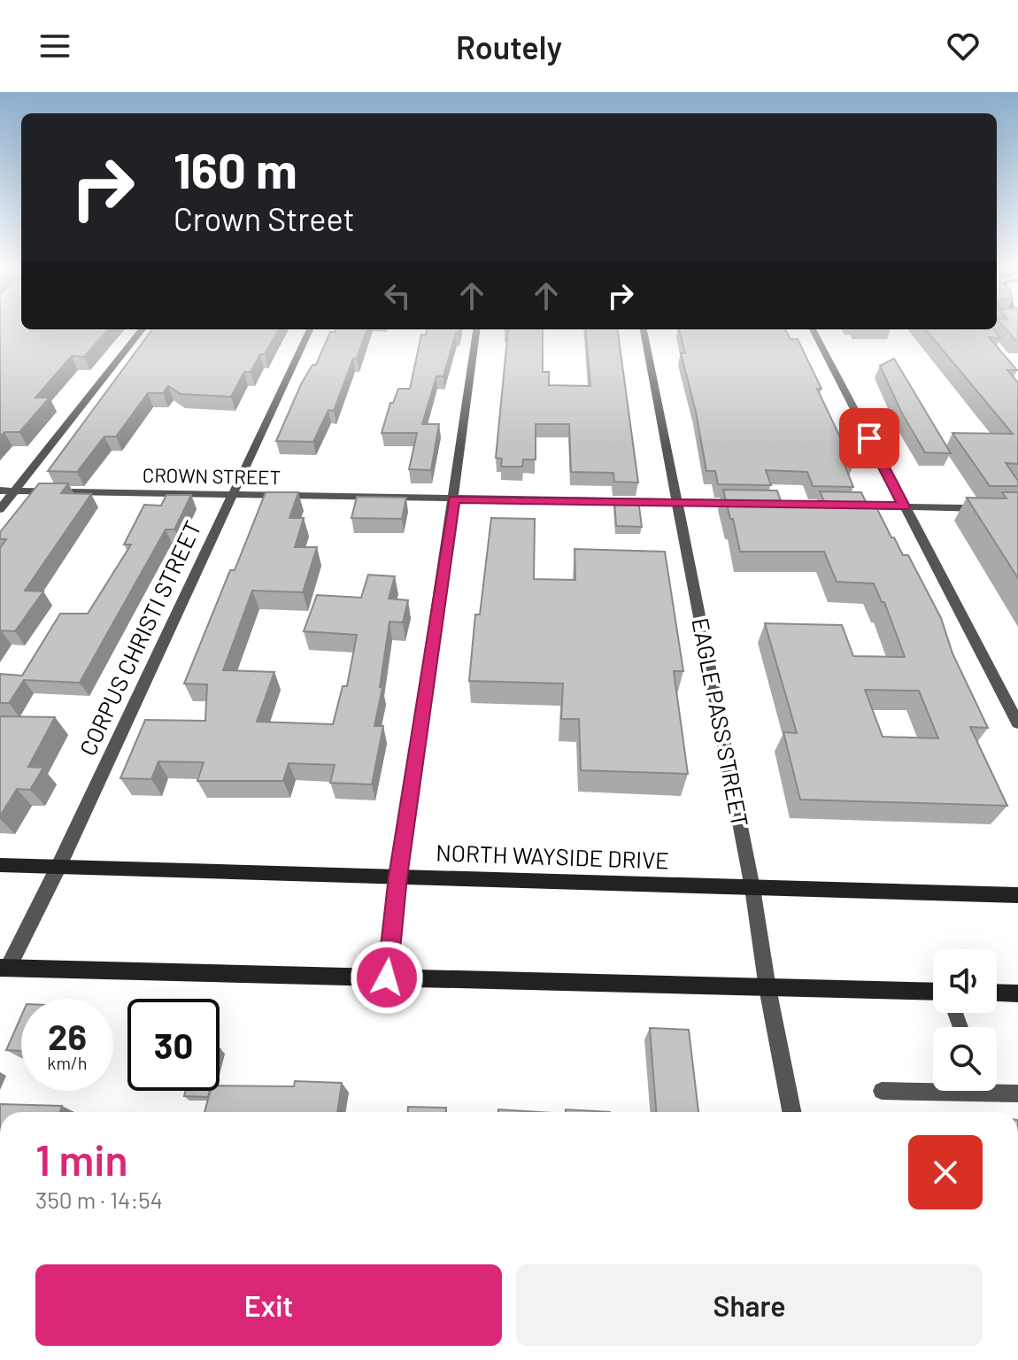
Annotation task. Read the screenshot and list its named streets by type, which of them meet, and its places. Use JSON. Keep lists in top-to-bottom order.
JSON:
{
  "streets": {
    "main road": ["NORTH WAYSIDE DRIVE"],
    "street": ["CROWN STREET", "CORPUS CHRISTI STREET", "EAGLE PASS STREET"]
  },
  "crossings": [
    ["CROWN STREET", "CORPUS CHRISTI STREET"],
    ["CROWN STREET", "EAGLE PASS STREET"],
    ["CORPUS CHRISTI STREET", "NORTH WAYSIDE DRIVE"],
    ["EAGLE PASS STREET", "NORTH WAYSIDE DRIVE"]
  ],
  "page": {
    "header": "Routely",
    "turn": ["160 m", "Crown Street"],
    "speed": "26 km/h",
    "limit": "30",
    "heading": ["1 min", "350 m · 14:54"],
    "buttons": ["Exit", "Share"]
  }
}
